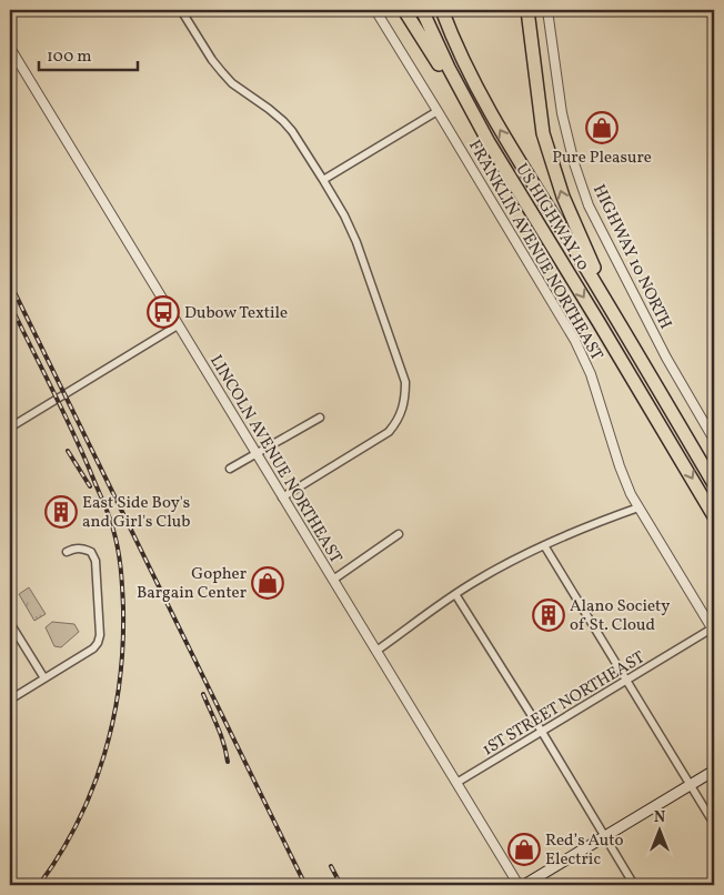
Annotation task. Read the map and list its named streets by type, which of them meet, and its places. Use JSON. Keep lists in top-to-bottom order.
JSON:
{
  "streets": {
    "highway": ["US HIGHWAY 10"],
    "street": [
      "FRANKLIN AVENUE NORTHEAST",
      "HIGHWAY 10 NORTH",
      "LINCOLN AVENUE NORTHEAST",
      "1ST STREET NORTHEAST"
    ]
  },
  "crossings": [
    ["FRANKLIN AVENUE NORTHEAST", "1ST STREET NORTHEAST"],
    ["LINCOLN AVENUE NORTHEAST", "1ST STREET NORTHEAST"]
  ],
  "places": {
    "shop": ["Pure Pleasure", "Gopher Bargain Center", "Red’s Auto Electric"],
    "bus stop": ["Dubow Textile"],
    "building": ["East Side Boy's and Girl's Club", "Alano Society of St. Cloud"]
  },
  "scale_bar": "100 m",
  "north": "top"
}
